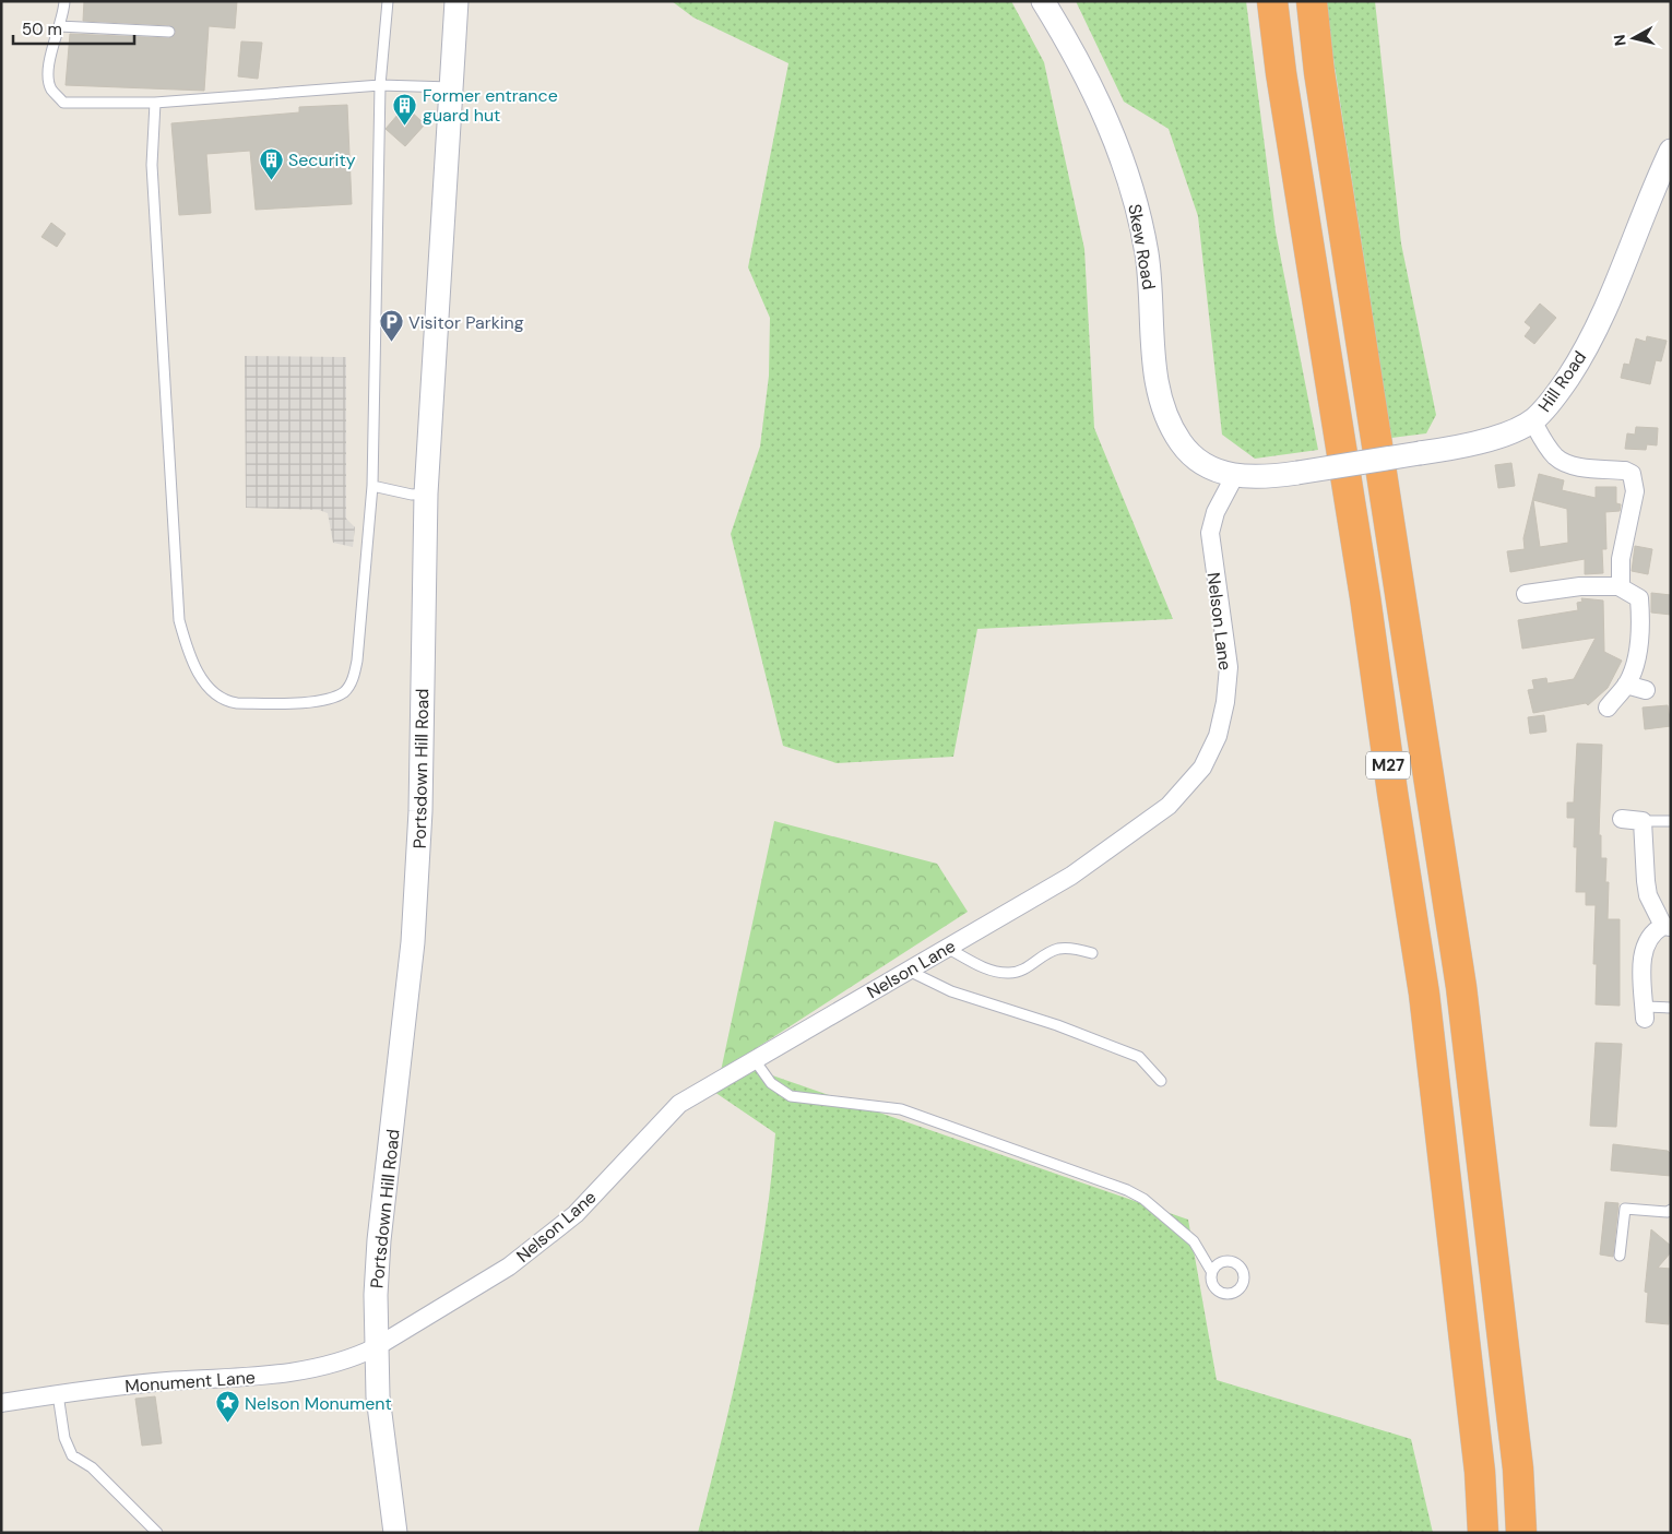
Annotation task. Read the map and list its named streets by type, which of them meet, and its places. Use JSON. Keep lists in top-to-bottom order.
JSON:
{
  "streets": {
    "highway": ["M27"],
    "street": [
      "Skew Road",
      "Hill Road",
      "Nelson Lane",
      "Portsdown Hill Road",
      "Monument Lane"
    ]
  },
  "crossings": [
    ["Skew Road", "Hill Road"],
    ["Skew Road", "Nelson Lane"],
    ["Hill Road", "Nelson Lane"],
    ["Nelson Lane", "Portsdown Hill Road"],
    ["Nelson Lane", "Monument Lane"],
    ["Portsdown Hill Road", "Monument Lane"]
  ],
  "places": {
    "building": ["Former entrance guard hut", "Security"],
    "parking": ["Visitor Parking"],
    "place": ["Nelson Monument"]
  },
  "scale_bar": "50 m",
  "north": "left"
}
